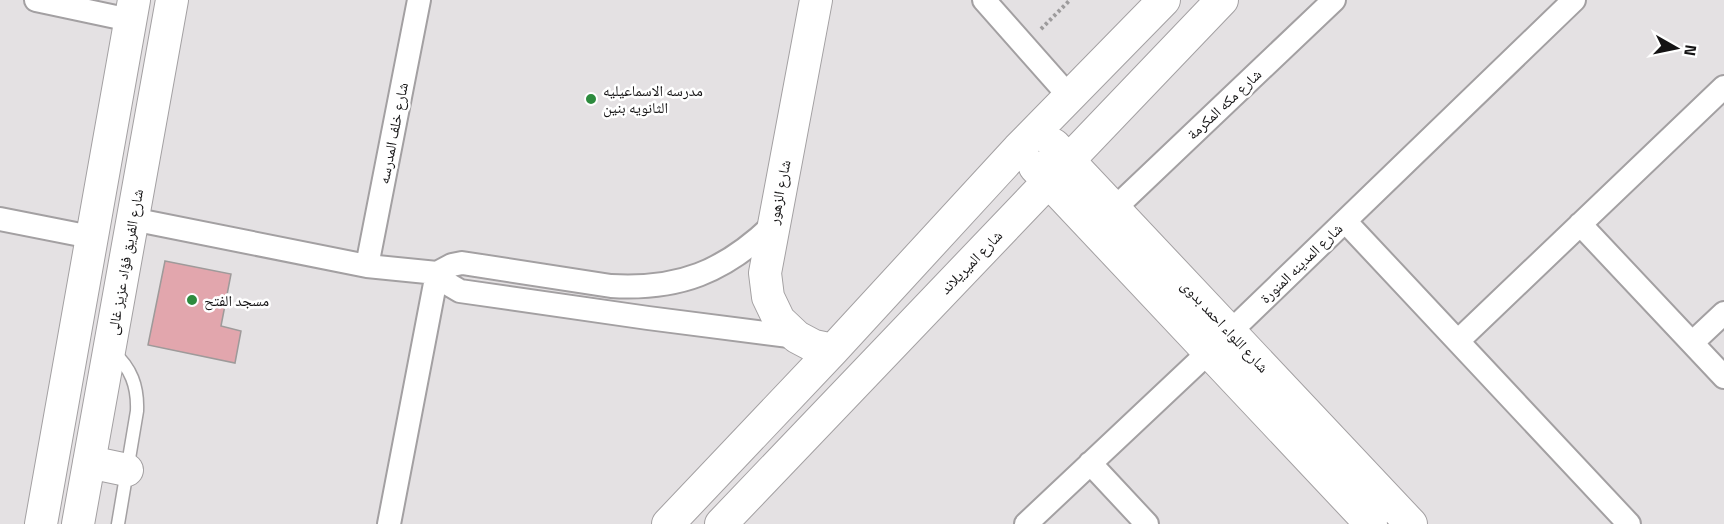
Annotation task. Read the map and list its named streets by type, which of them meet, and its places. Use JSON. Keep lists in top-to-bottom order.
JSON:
{
  "streets": {
    "street": [
      "شارع مكه المكرمة",
      "شارع خلف المدرسه",
      "شارع الزهور",
      "شارع الفريق فؤاد عزيز غالى",
      "شارع الميريلاند",
      "شارع المدينه المنورة",
      "شارع اللواء احمد بدوى"
    ]
  },
  "crossings": [
    ["شارع مكه المكرمة", "شارع اللواء احمد بدوى"],
    ["شارع الميريلاند", "شارع اللواء احمد بدوى"],
    ["شارع المدينه المنورة", "شارع اللواء احمد بدوى"]
  ],
  "places": ["مدرسه الاسماعيليه الثانويه بنين", "مسجد الفتح"],
  "north": "right"
}
